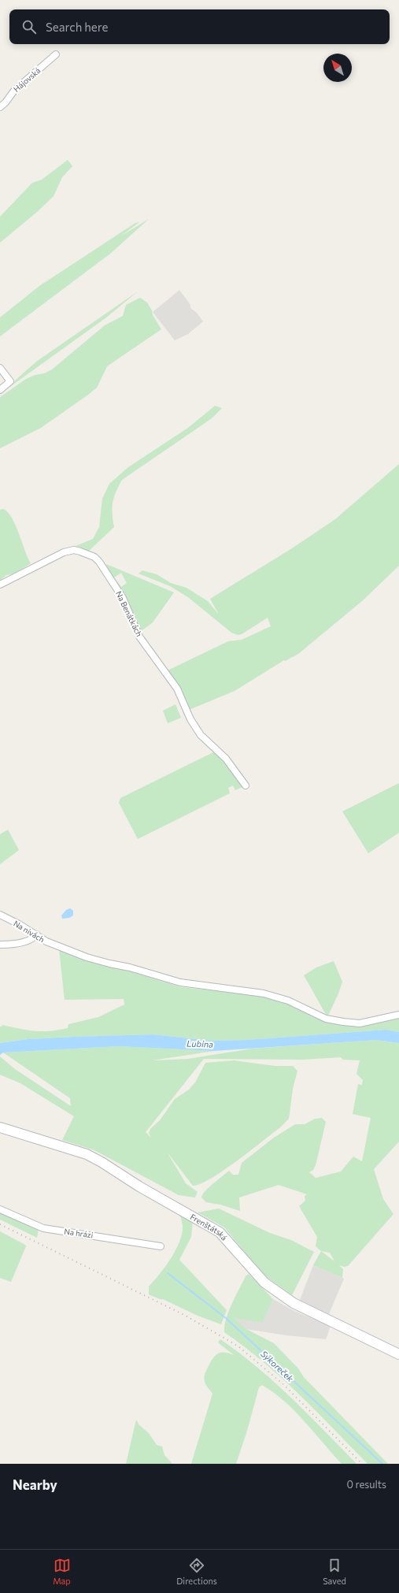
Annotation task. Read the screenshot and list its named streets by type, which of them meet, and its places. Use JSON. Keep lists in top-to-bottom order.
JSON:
{
  "streets": {
    "main road": ["Frenštátská"],
    "street": [
      "Hájovská",
      "Na Benátkách",
      "Na nivách",
      "Na hrázi"
    ]
  },
  "water": ["Lubina", "Sýkoreček"],
  "north": "top left",
  "page": {
    "search": "Search here",
    "heading": ["Nearby", "0 results"],
    "nav": ["Map", "Directions", "Saved"]
  }
}
